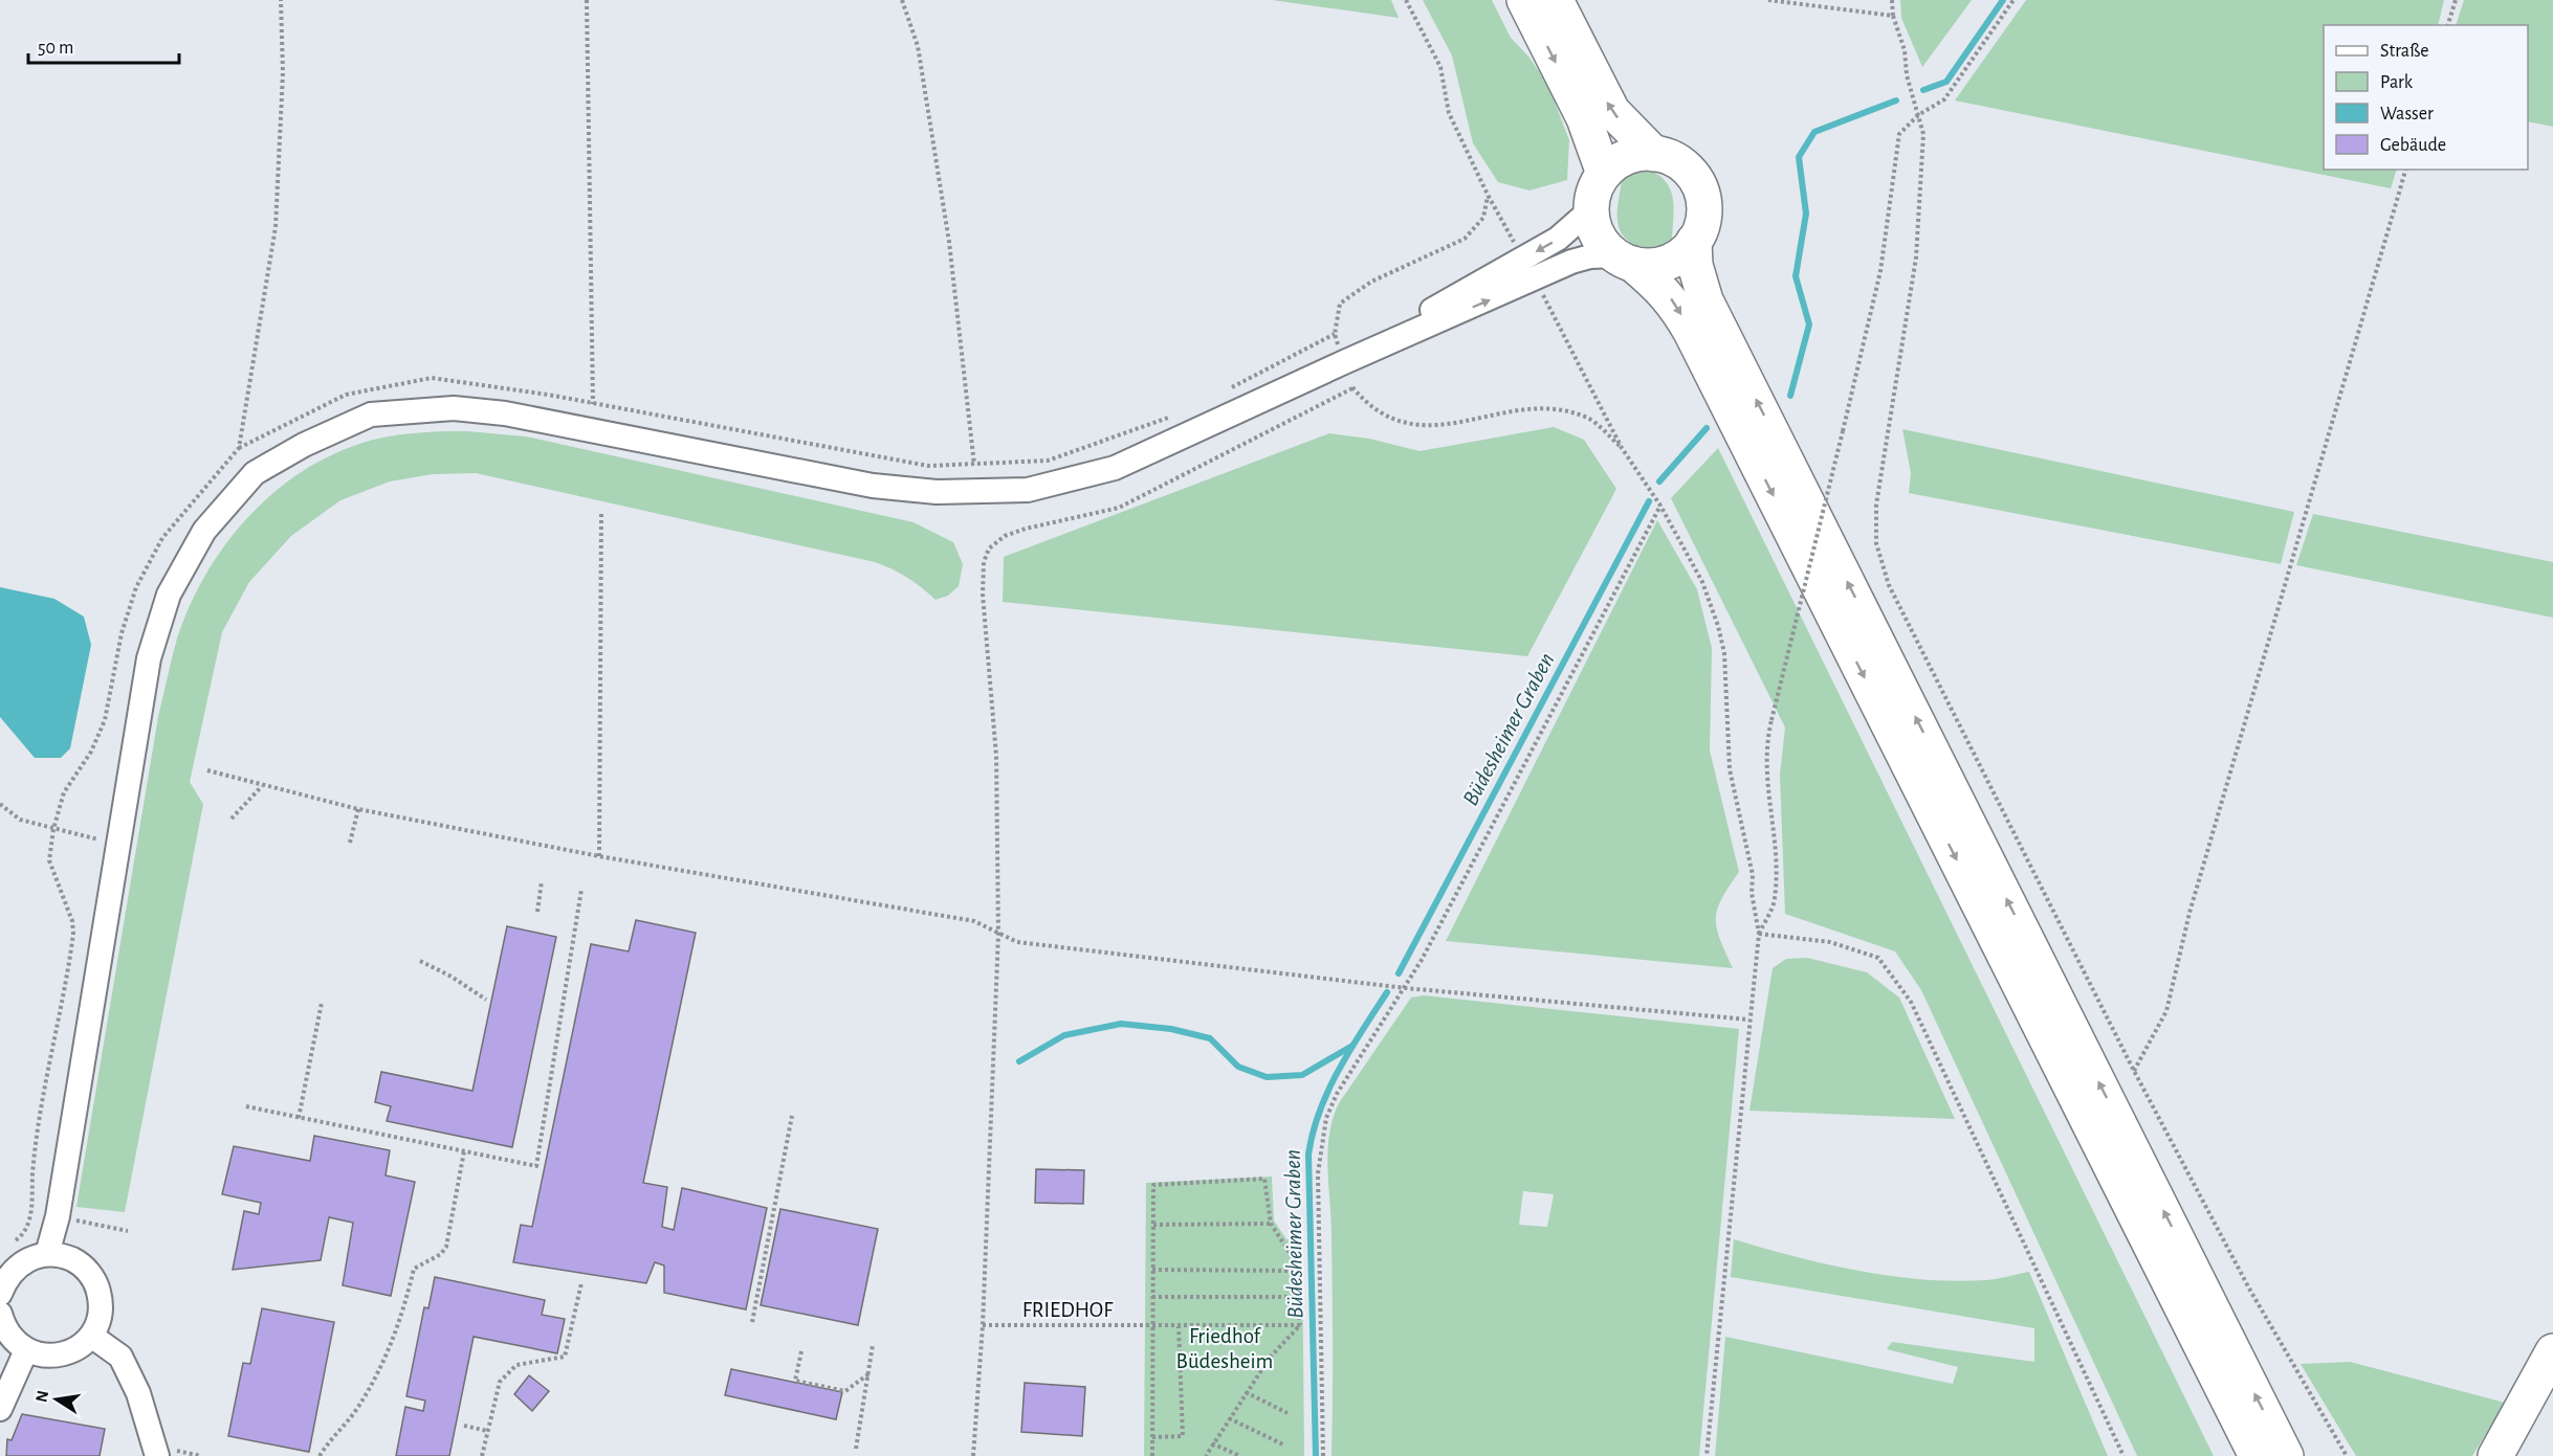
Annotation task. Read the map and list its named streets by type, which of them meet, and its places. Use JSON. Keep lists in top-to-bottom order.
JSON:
{
  "streets": {
    "path": ["FRIEDHOF"]
  },
  "water": ["Büdesheimer Graben"],
  "parks": ["Friedhof Büdesheim"],
  "legend": [
    "Straße",
    "Park",
    "Wasser",
    "Gebäude"
  ],
  "scale_bar": "50 m",
  "north": "left"
}
